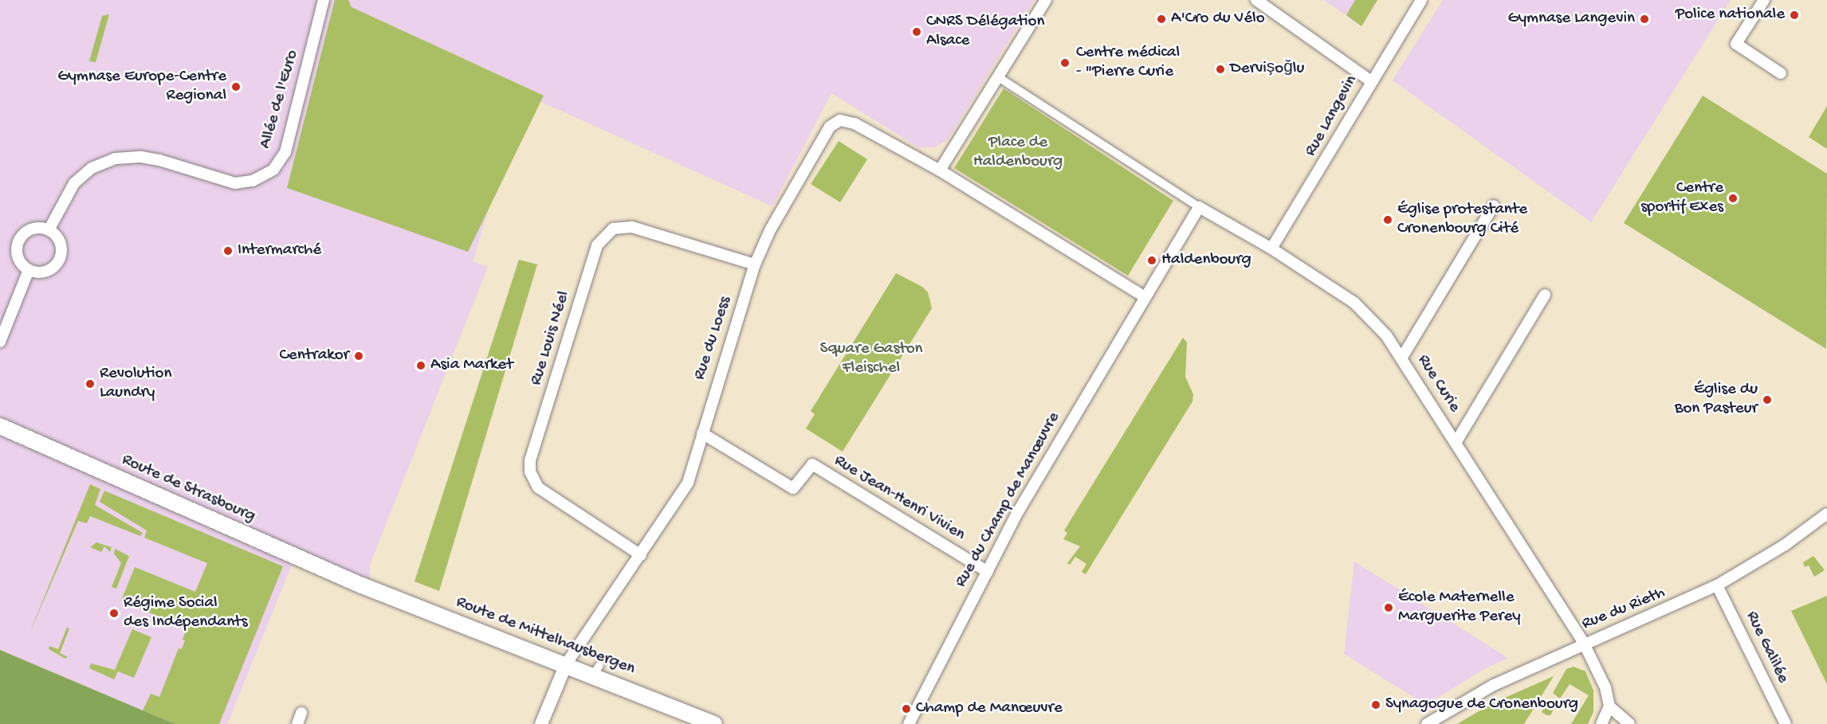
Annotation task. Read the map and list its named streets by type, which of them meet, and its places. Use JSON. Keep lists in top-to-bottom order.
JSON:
{
  "streets": {
    "main road": ["Route de Strasbourg", "Route de Mittelhausbergen"],
    "street": [
      "Allée de l'Euro",
      "Rue Langevin",
      "Rue Louis Néel",
      "Rue du Loess",
      "Rue Curie",
      "Rue Jean-Henri Vivien",
      "Rue du Champ de Manœuvre",
      "Rue du Rieth",
      "Rue Galilée"
    ]
  },
  "crossings": [
    ["Rue Langevin", "Rue Curie"],
    ["Rue Louis Néel", "Rue du Loess"],
    ["Rue du Loess", "Rue Jean-Henri Vivien"],
    ["Rue du Loess", "Route de Mittelhausbergen"],
    ["Rue Curie", "Rue du Rieth"],
    ["Route de Strasbourg", "Route de Mittelhausbergen"],
    ["Rue Jean-Henri Vivien", "Rue du Champ de Manœuvre"],
    ["Rue du Rieth", "Rue Galilée"]
  ],
  "parks": ["Place de Haldenbourg", "Square Gaston Fleischel"],
  "places": [
    "Police nationale",
    "A'Cro du Vélo",
    "Gymnase Langevin",
    "CNRS Délégation Alsace",
    "Centre médical - \"Pierre Curie",
    "Dervişoğlu",
    "Gymnase Europe-Centre Regional",
    "Centre sportif Exes",
    "Église protestante Cronenbourg Cité",
    "Intermarché",
    "Haldenbourg",
    "Centrakor",
    "Asia Market",
    "Revolution Laundry",
    "Église du Bon Pasteur",
    "École Maternelle Marguerite Perey",
    "Régime Social des Indépendants",
    "Synagogue de Cronenbourg",
    "Champ de Manœuvre"
  ]
}
